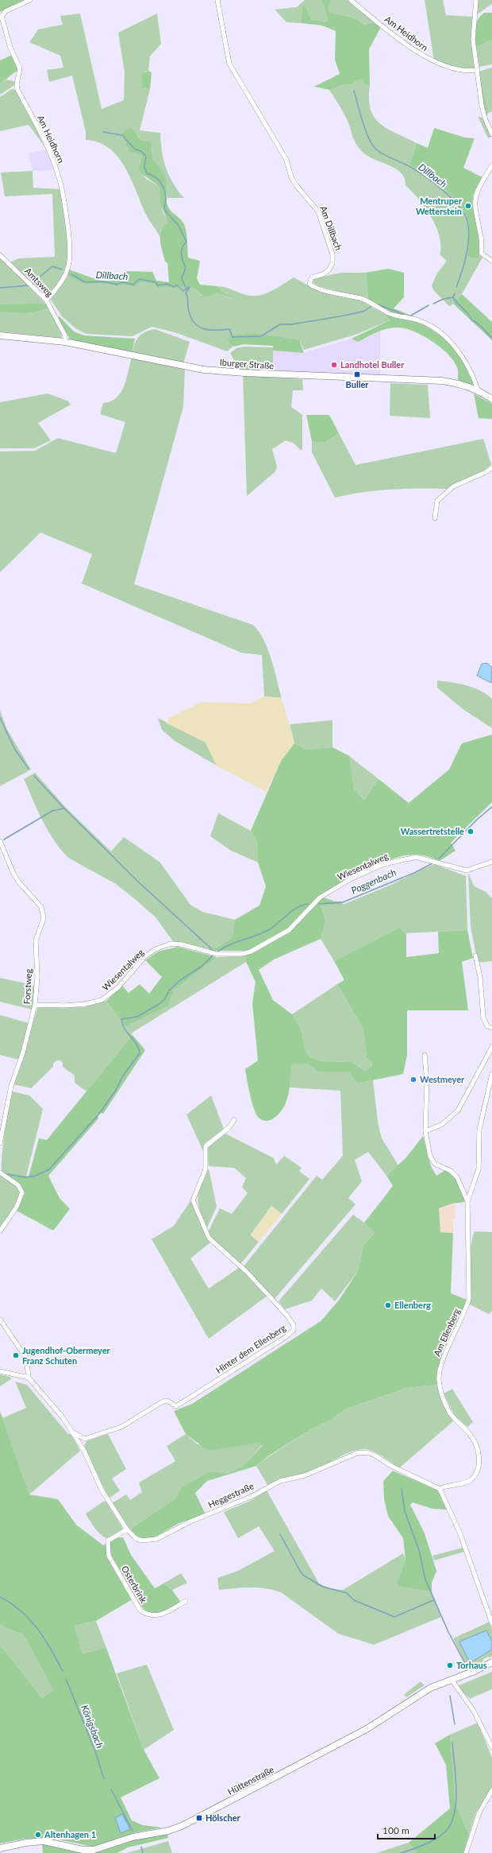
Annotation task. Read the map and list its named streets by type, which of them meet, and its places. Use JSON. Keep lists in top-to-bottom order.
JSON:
{
  "streets": {
    "main road": ["Iburger Straße", "Hüttenstraße"],
    "street": [
      "Am Heidhorn",
      "Am Dillbach",
      "Amtsweg",
      "Wiesentalweg",
      "Forstweg",
      "Am Ellenberg",
      "Hinter dem Ellenberg",
      "Heggestraße",
      "Osterbrink"
    ]
  },
  "crossings": [
    ["Am Heidhorn", "Amtsweg"],
    ["Am Dillbach", "Iburger Straße"],
    ["Amtsweg", "Iburger Straße"],
    ["Wiesentalweg", "Forstweg"],
    ["Am Ellenberg", "Heggestraße"],
    ["Heggestraße", "Osterbrink"]
  ],
  "water": ["Dillbach", "Poggenbach", "Königsbach"],
  "places": {
    "other": [
      "Mentruper Wetterstein",
      "Landhotel Buller",
      "Wassertretstelle",
      "Westmeyer",
      "Ellenberg",
      "Jugendhof-Obermeyer Franz Schuten",
      "Torhaus",
      "Altenhagen 1"
    ],
    "transit": ["Buller", "Hölscher"]
  },
  "scale_bar": "100 m"
}
